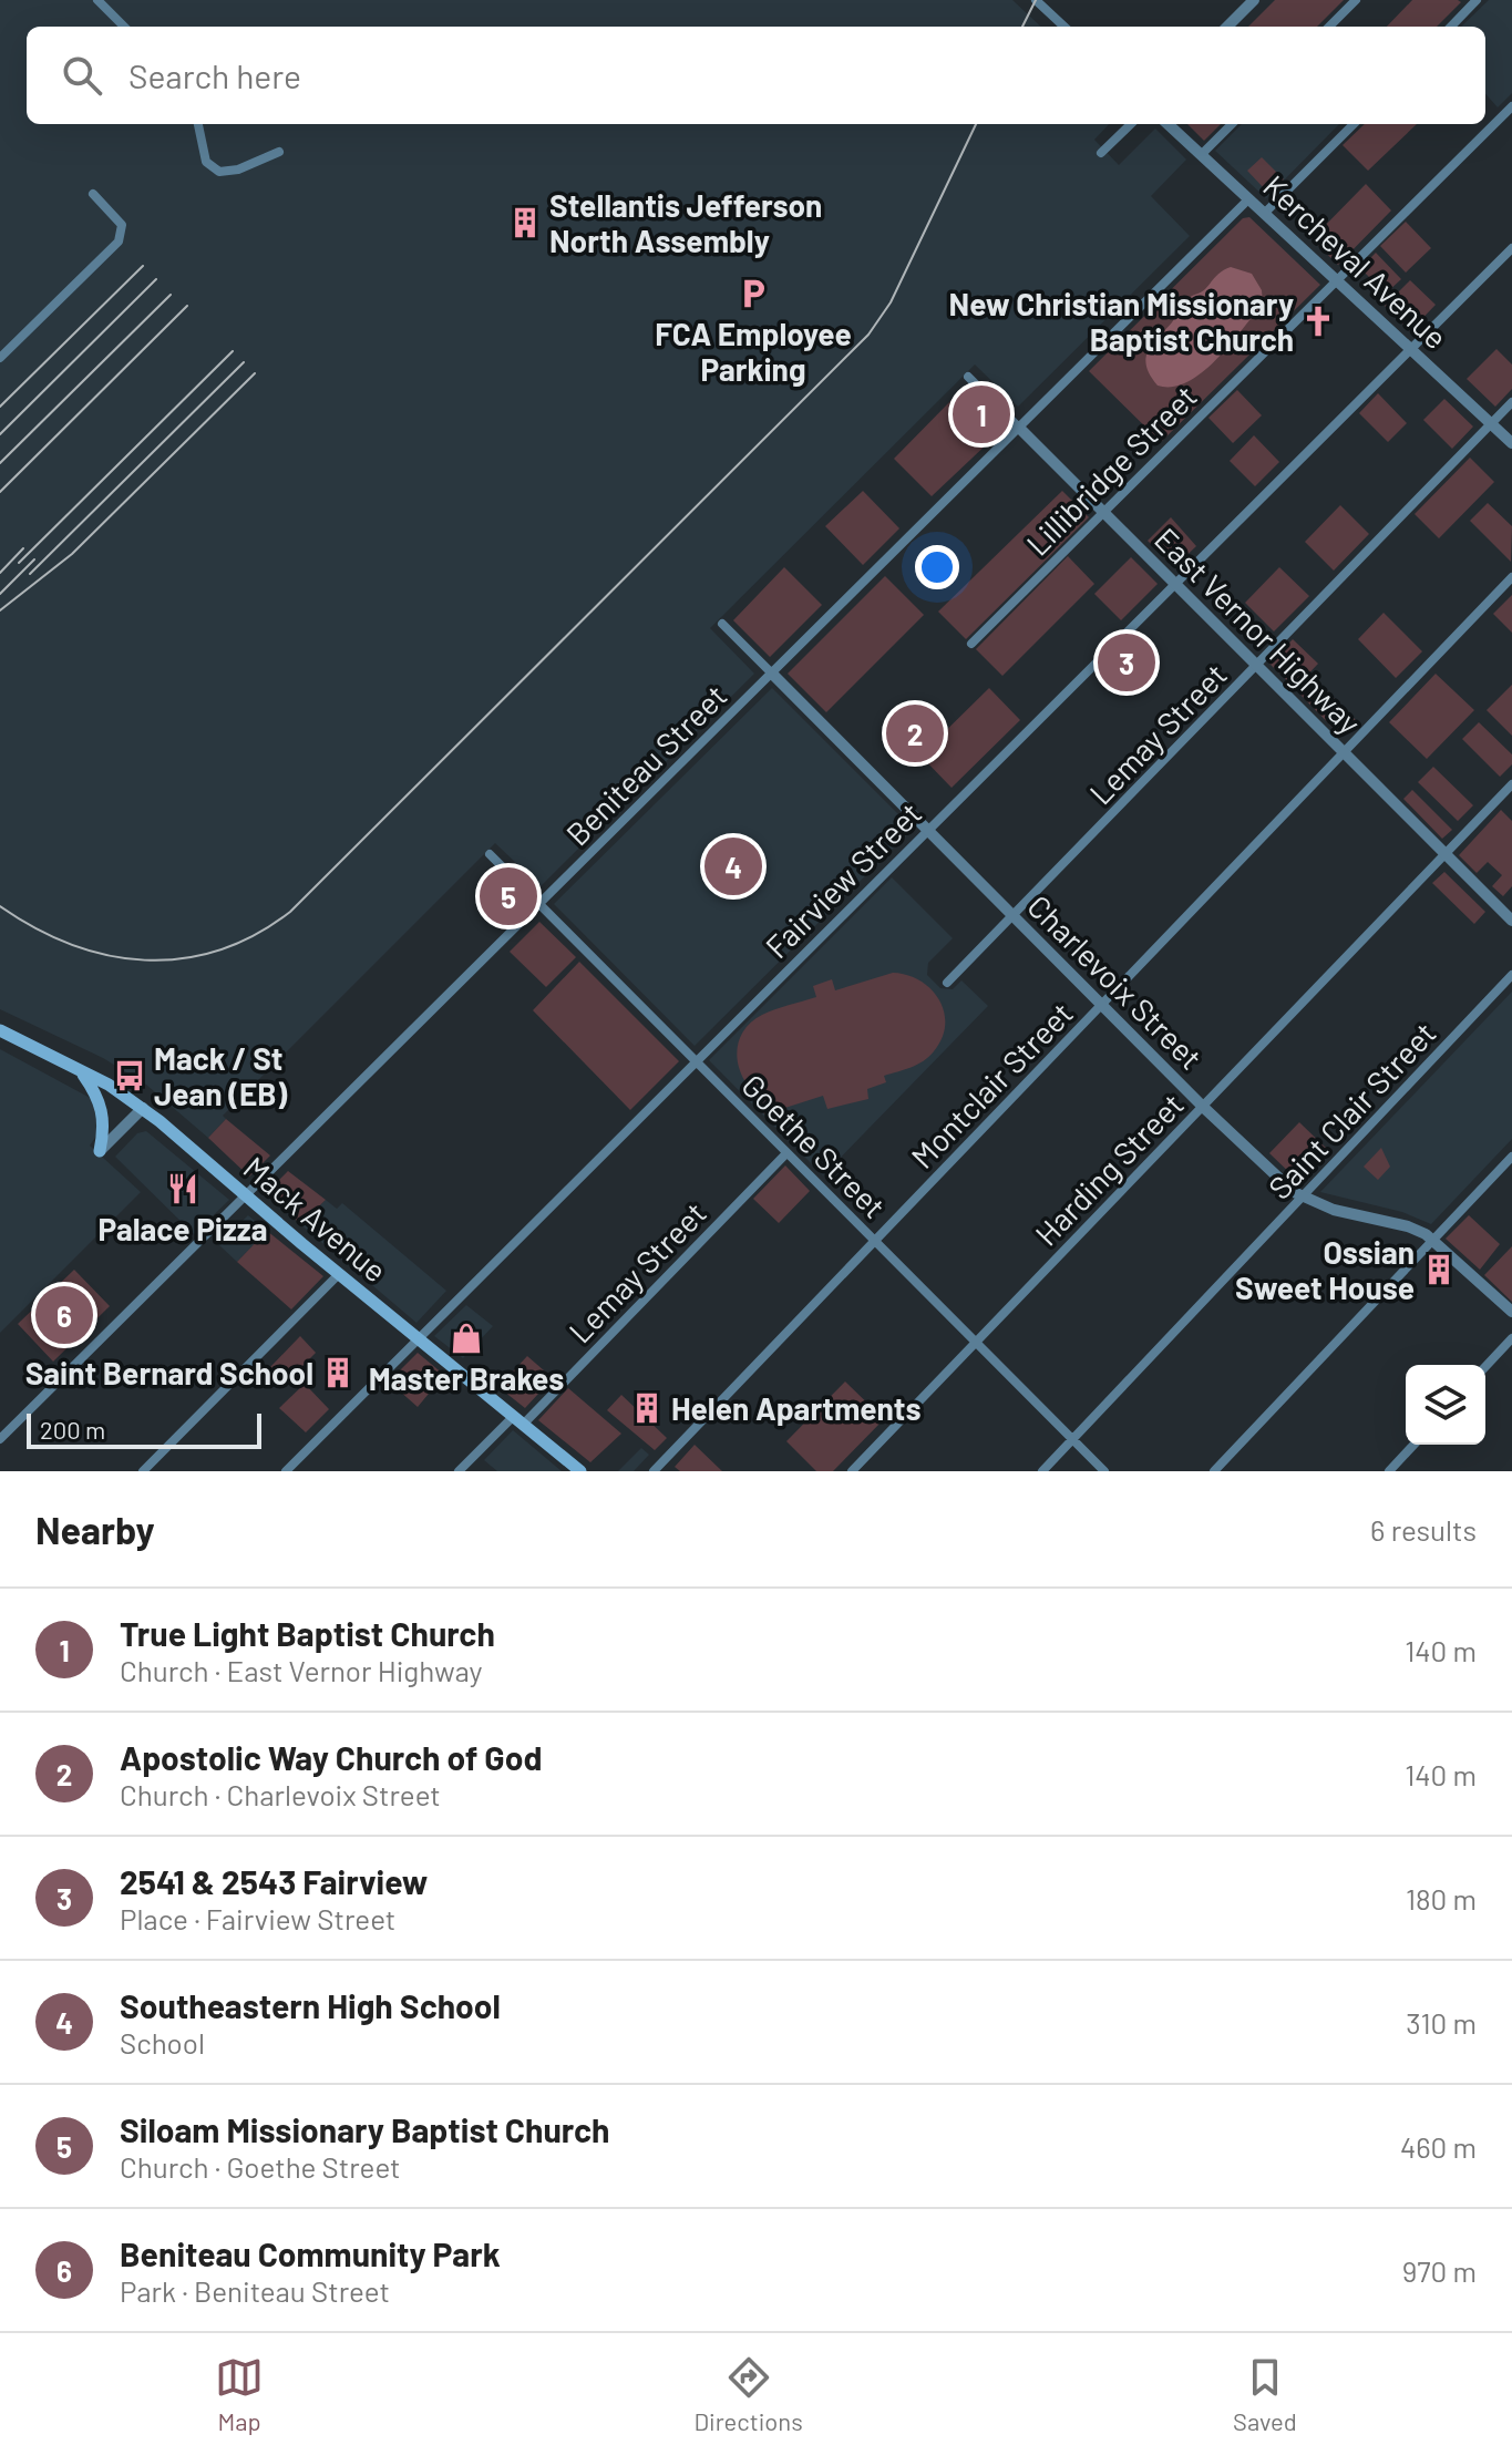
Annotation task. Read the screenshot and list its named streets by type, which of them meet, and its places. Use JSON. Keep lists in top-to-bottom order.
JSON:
{
  "streets": {
    "main road": ["Mack Avenue"],
    "street": [
      "Kercheval Avenue",
      "Lillibridge Street",
      "East Vernor Highway",
      "Lemay Street",
      "Beniteau Street",
      "Fairview Street",
      "Charlevoix Street",
      "Montclair Street",
      "Saint Clair Street",
      "Goethe Street",
      "Harding Street"
    ]
  },
  "crossings": [
    ["Kercheval Avenue", "Lillibridge Street"],
    ["Kercheval Avenue", "Lemay Street"],
    ["Kercheval Avenue", "Beniteau Street"],
    ["Kercheval Avenue", "Fairview Street"],
    ["Lillibridge Street", "East Vernor Highway"],
    ["East Vernor Highway", "Lemay Street"],
    ["East Vernor Highway", "Beniteau Street"],
    ["East Vernor Highway", "Fairview Street"],
    ["East Vernor Highway", "Montclair Street"],
    ["East Vernor Highway", "Harding Street"],
    ["Lemay Street", "Charlevoix Street"],
    ["Lemay Street", "Goethe Street"],
    ["Lemay Street", "Mack Avenue"],
    ["Beniteau Street", "Charlevoix Street"],
    ["Beniteau Street", "Goethe Street"],
    ["Beniteau Street", "Mack Avenue"],
    ["Fairview Street", "Charlevoix Street"],
    ["Fairview Street", "Goethe Street"],
    ["Fairview Street", "Mack Avenue"],
    ["Charlevoix Street", "Montclair Street"],
    ["Charlevoix Street", "Saint Clair Street"],
    ["Charlevoix Street", "Harding Street"],
    ["Montclair Street", "Goethe Street"],
    ["Saint Clair Street", "Goethe Street"],
    ["Goethe Street", "Harding Street"]
  ],
  "places": {
    "building": [
      "Stellantis Jefferson North Assembly",
      "Ossian Sweet House",
      "Saint Bernard School",
      "Helen Apartments"
    ],
    "parking": ["FCA Employee Parking"],
    "church": ["New Christian Missionary Baptist Church"],
    "bus stop": ["Mack / St Jean (EB)"],
    "restaurant": ["Palace Pizza"],
    "shop": ["Master Brakes"]
  },
  "scale_bar": "200 m",
  "page": {
    "search": "Search here",
    "pins": [
      "1",
      "3",
      "2",
      "4",
      "5",
      "6"
    ],
    "scale": "200 m",
    "heading": ["Nearby", "6 results"],
    "list": [
      {
        "mark": "1",
        "name": "True Light Baptist Church",
        "note": "Church · East Vernor Highway",
        "value": "140 m"
      },
      {
        "mark": "2",
        "name": "Apostolic Way Church of God",
        "note": "Church · Charlevoix Street",
        "value": "140 m"
      },
      {
        "mark": "3",
        "name": "2541 & 2543 Fairview",
        "note": "Place · Fairview Street",
        "value": "180 m"
      },
      {
        "mark": "4",
        "name": "Southeastern High School",
        "note": "School",
        "value": "310 m"
      },
      {
        "mark": "5",
        "name": "Siloam Missionary Baptist Church",
        "note": "Church · Goethe Street",
        "value": "460 m"
      },
      {
        "mark": "6",
        "name": "Beniteau Community Park",
        "note": "Park · Beniteau Street",
        "value": "970 m"
      }
    ],
    "nav": ["Map", "Directions", "Saved"]
  }
}
